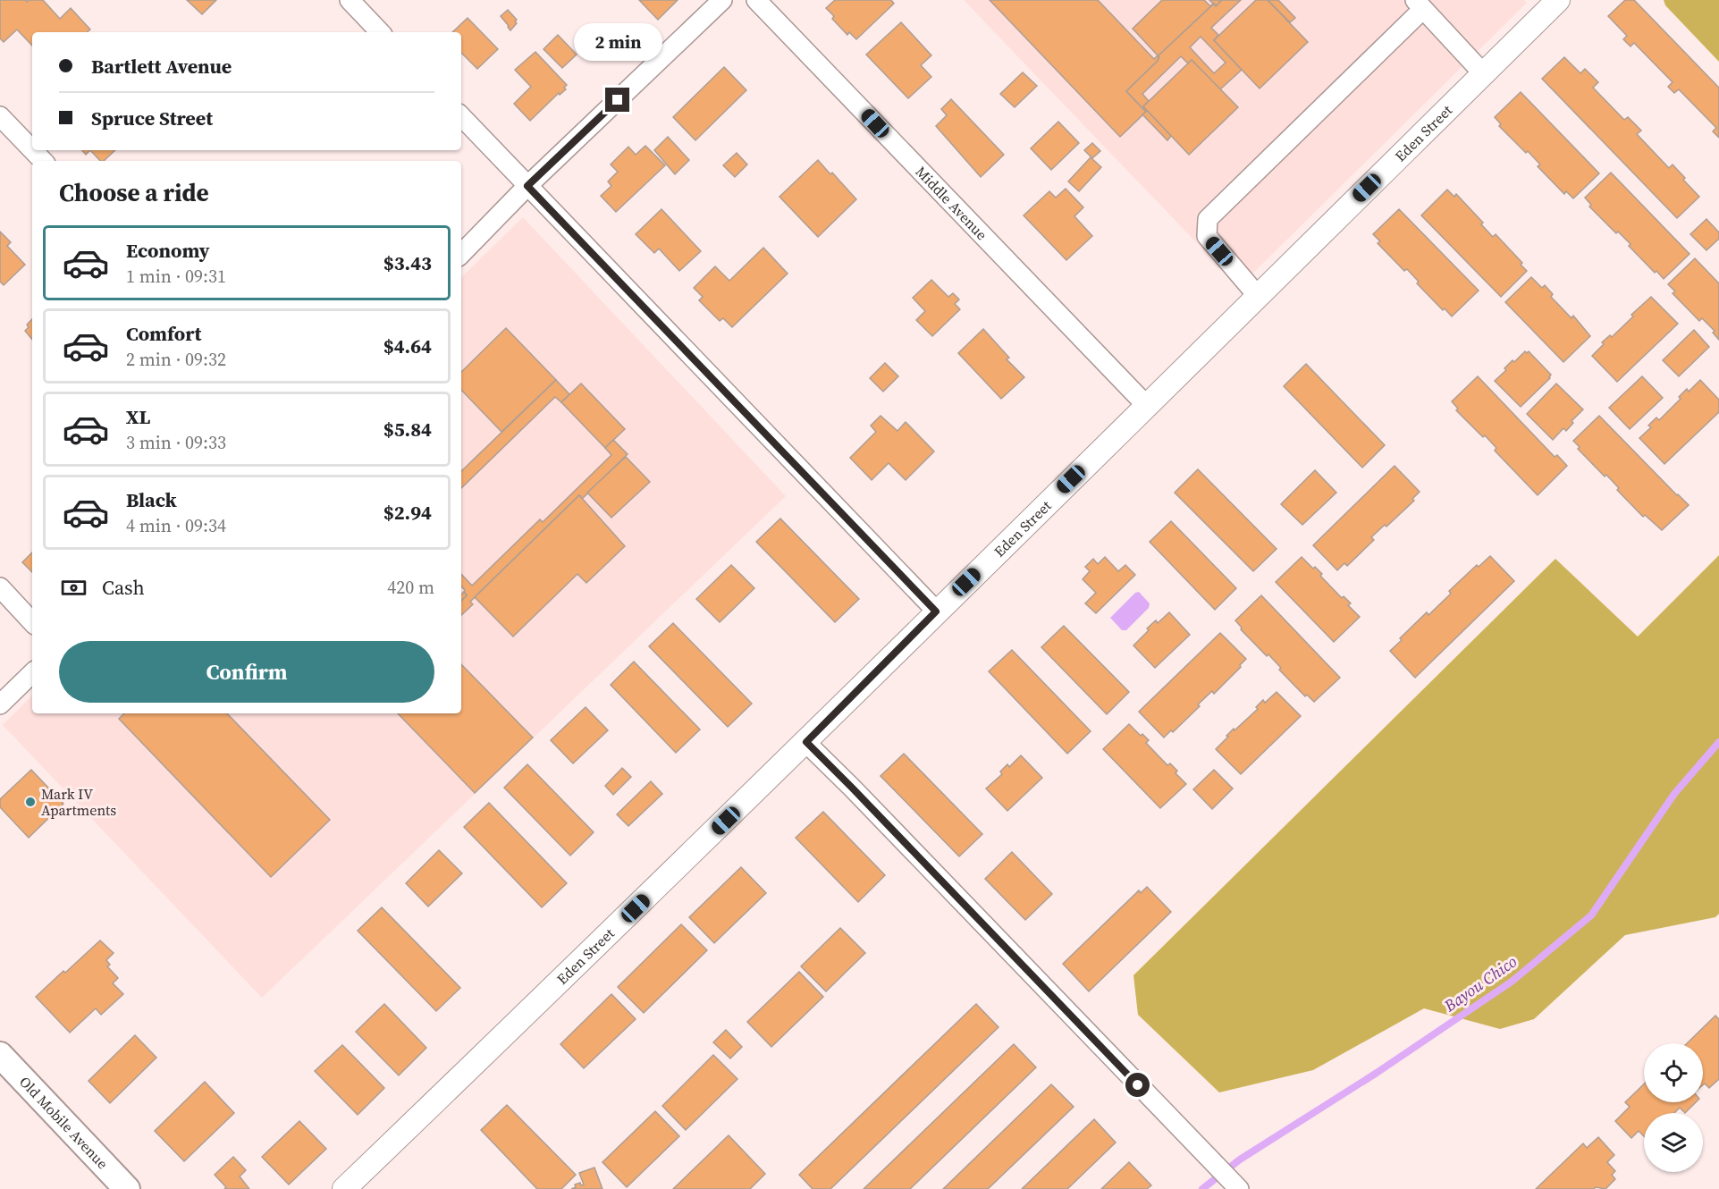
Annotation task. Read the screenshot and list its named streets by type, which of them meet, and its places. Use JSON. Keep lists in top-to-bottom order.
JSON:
{
  "streets": {
    "main road": ["Old Mobile Avenue"],
    "street": ["Eden Street", "Middle Avenue"]
  },
  "crossings": [
    ["Eden Street", "Middle Avenue"]
  ],
  "water": ["Bayou Chico"],
  "places": ["Mark IV Apartments"],
  "page": {
    "bubble": "2 min",
    "banner": ["Bartlett Avenue", "Spruce Street"],
    "heading": "Choose a ride",
    "list": [
      {
        "name": "Economy",
        "note": "1 min · 09:31",
        "value": "$3.43"
      },
      {
        "name": "Comfort",
        "note": "2 min · 09:32",
        "value": "$4.64"
      },
      {
        "name": "XL",
        "note": "3 min · 09:33",
        "value": "$5.84"
      },
      {
        "name": "Black",
        "note": "4 min · 09:34",
        "value": "$2.94"
      }
    ],
    "pay": ["Cash", "420 m"],
    "buttons": "Confirm"
  }
}
